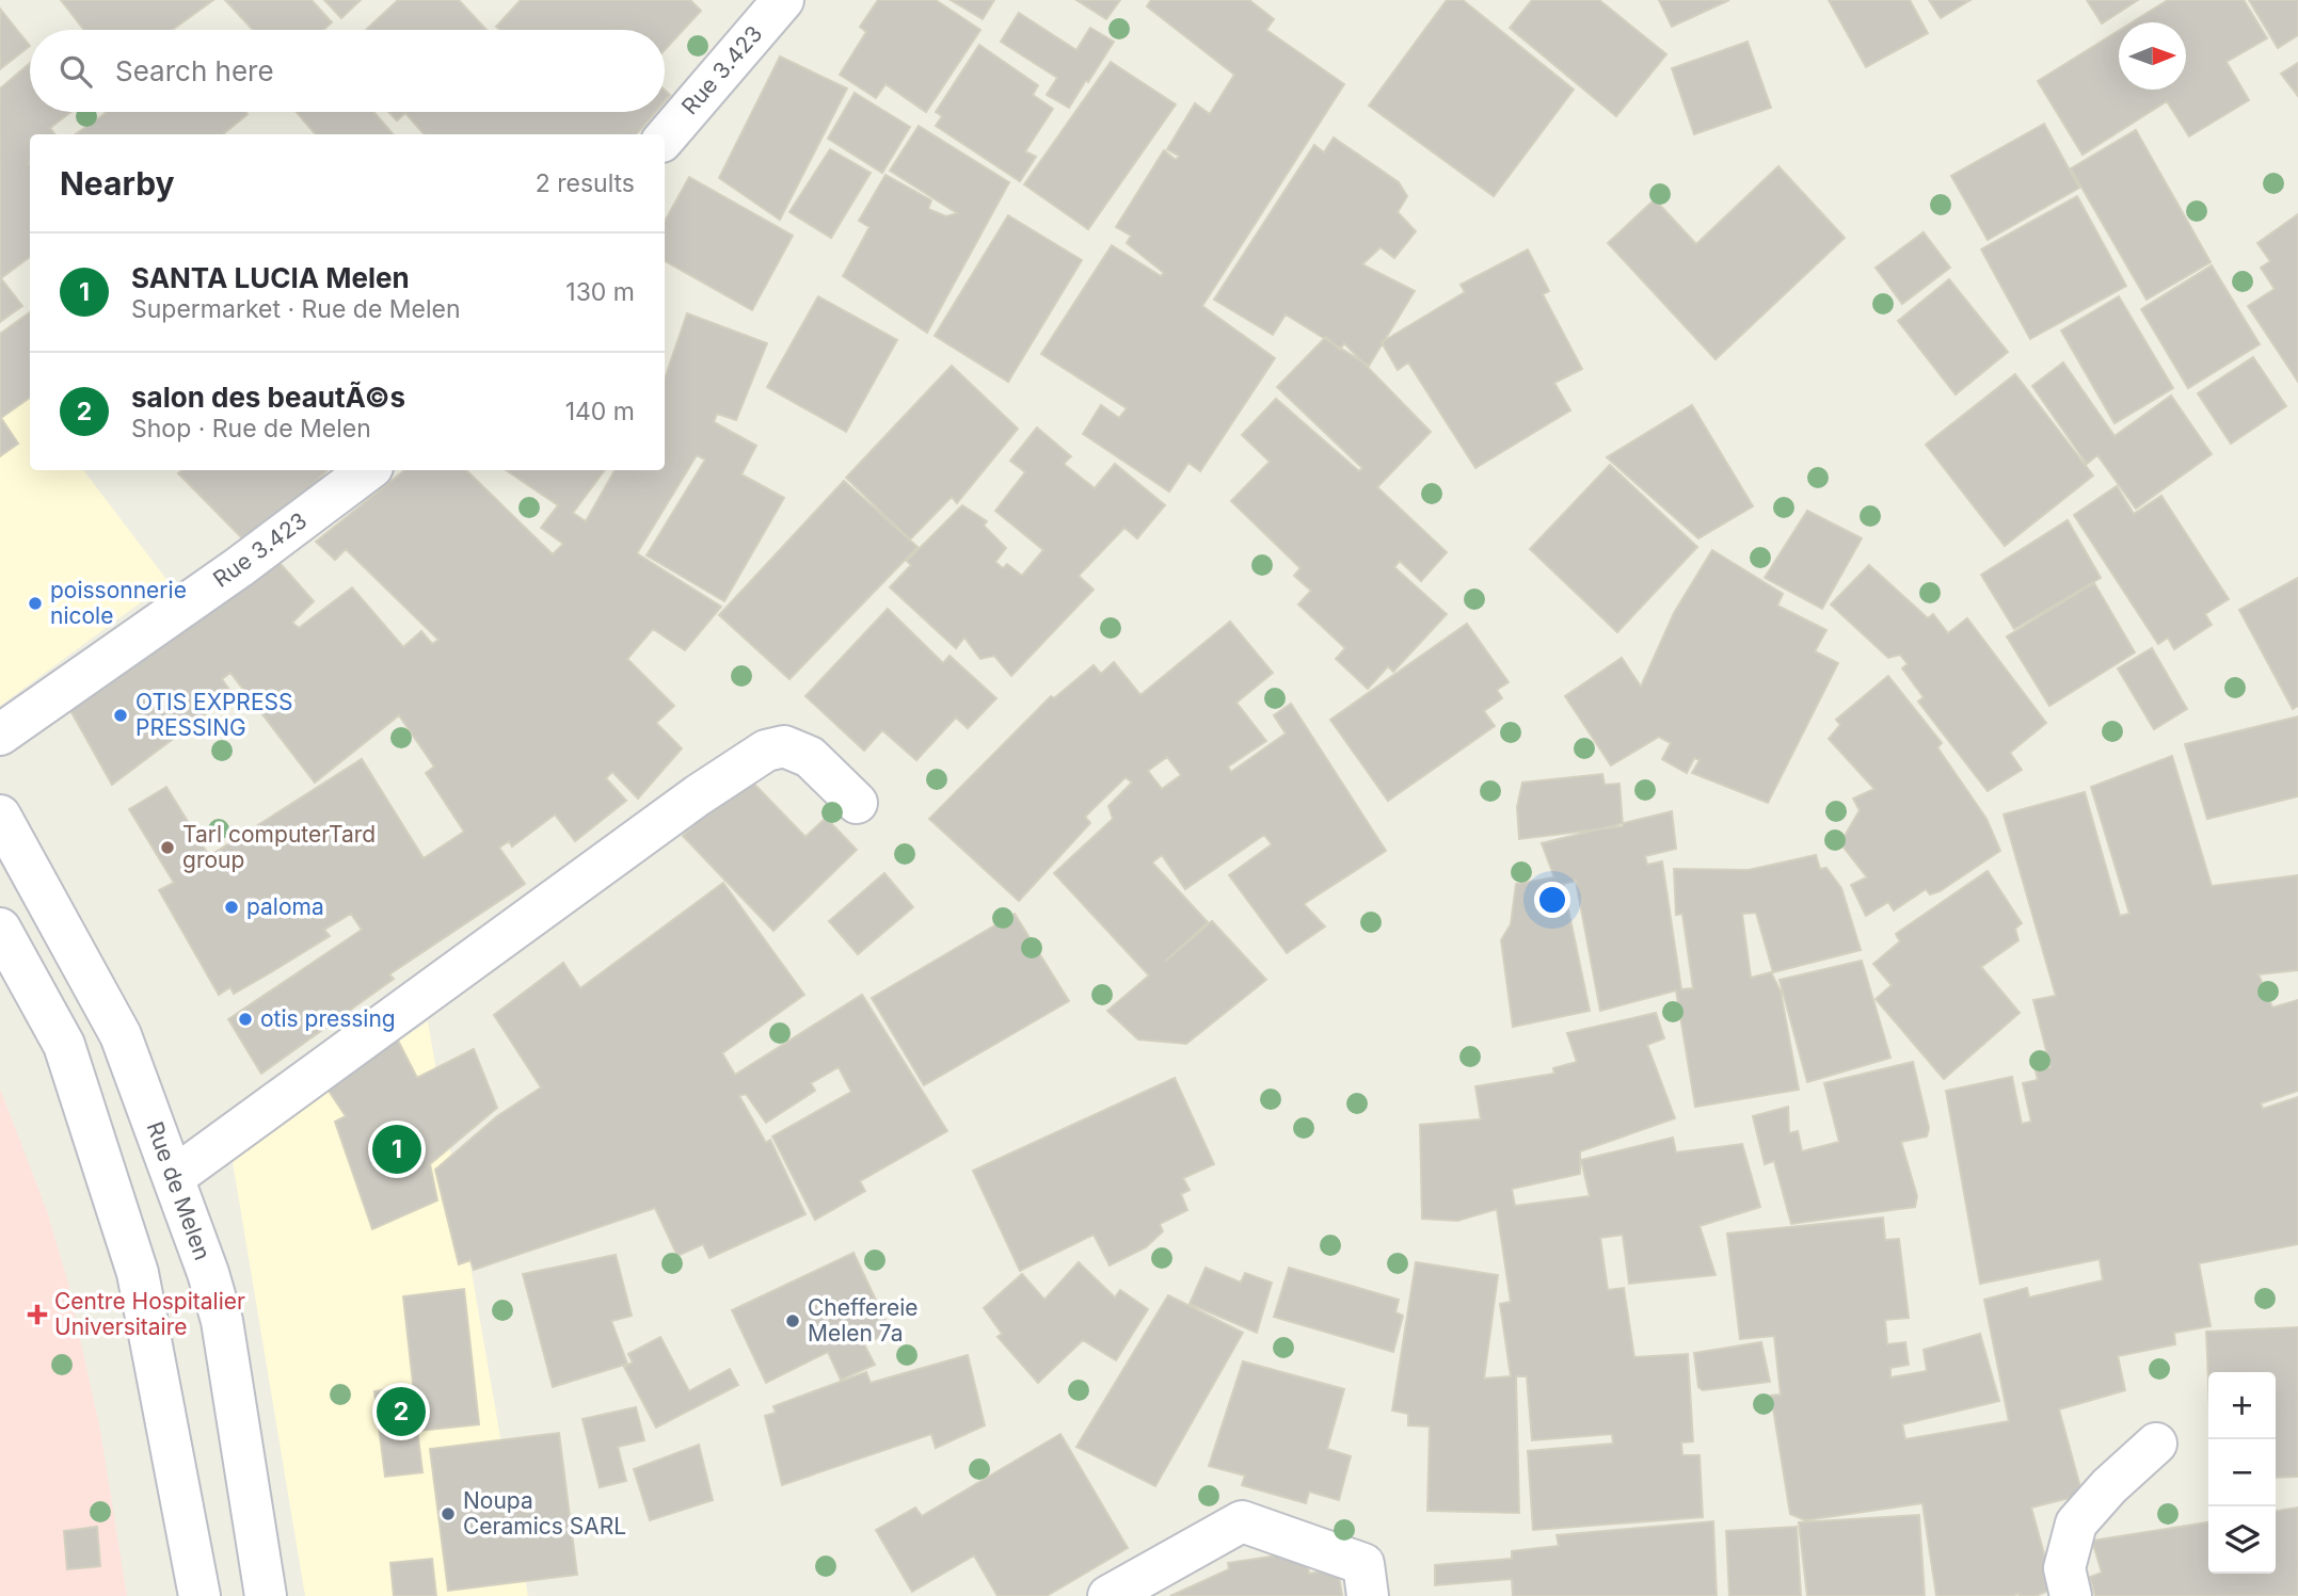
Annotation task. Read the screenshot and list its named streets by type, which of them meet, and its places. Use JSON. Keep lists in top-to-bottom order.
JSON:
{
  "streets": {
    "street": ["Rue 3.423", "Rue de Melen"]
  },
  "places": {
    "other": [
      "poissonnerie nicole",
      "OTIS EXPRESS PRESSING",
      "Tarl computerTard group",
      "paloma",
      "otis pressing",
      "Cheffereie Melen 7a",
      "Noupa Ceramics SARL"
    ],
    "health": ["Centre Hospitalier Universitaire"]
  },
  "north": "right",
  "page": {
    "search": "Search here",
    "heading": ["Nearby", "2 results"],
    "list": [
      {
        "mark": "1",
        "name": "SANTA LUCIA Melen",
        "note": "Supermarket · Rue de Melen",
        "value": "130 m"
      },
      {
        "mark": "2",
        "name": "salon des beautÃ©s",
        "note": "Shop · Rue de Melen",
        "value": "140 m"
      }
    ],
    "pins": ["1", "2"],
    "map_buttons": ["+", "−"]
  }
}
